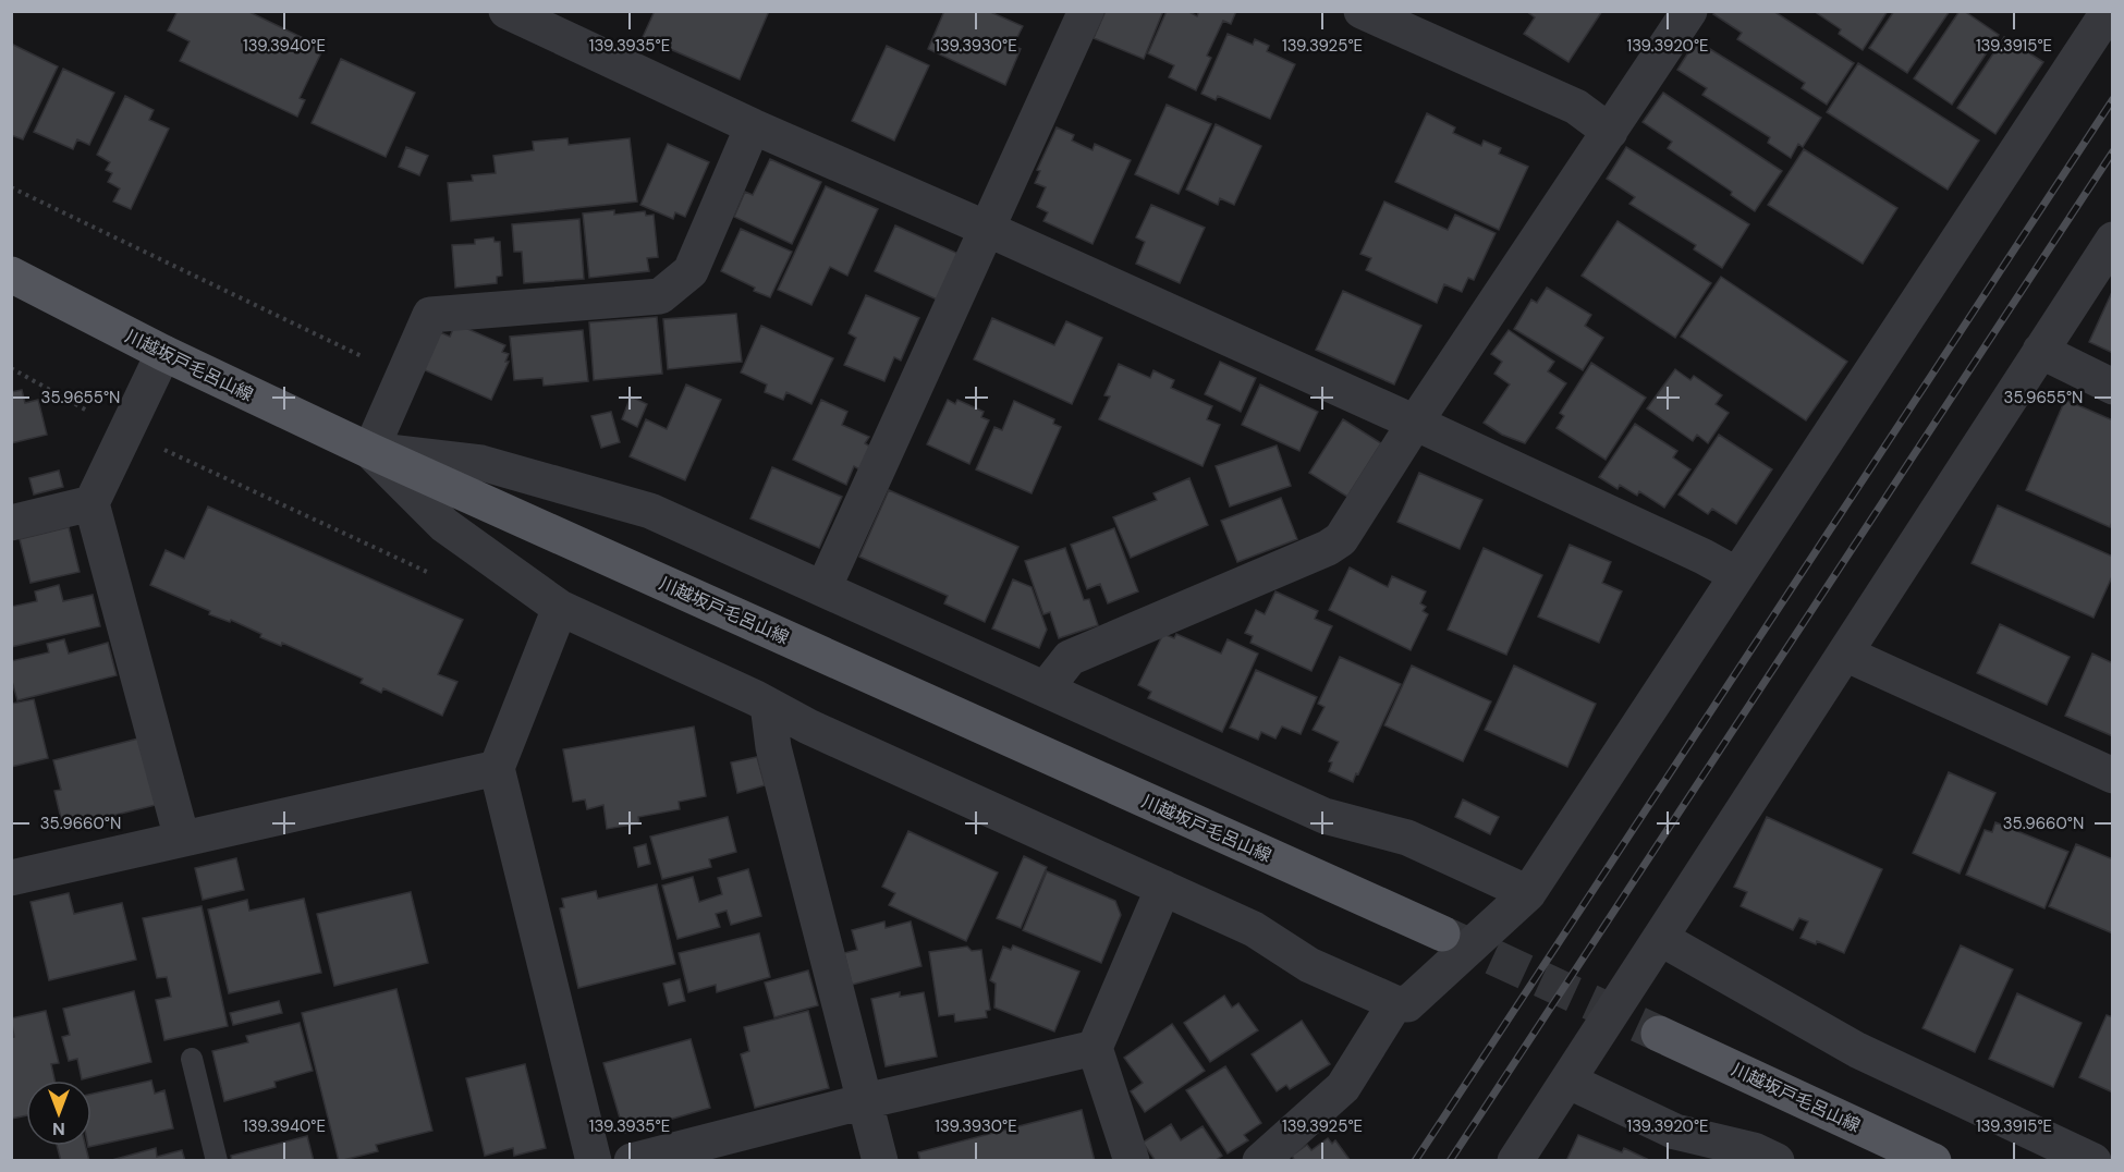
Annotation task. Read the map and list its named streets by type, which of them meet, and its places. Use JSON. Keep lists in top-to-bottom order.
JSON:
{
  "streets": {
    "main road": ["川越坂戸毛呂山線"]
  },
  "north": "bottom",
  "coordinates": [
    "139.3940°E",
    "139.3935°E",
    "139.3930°E",
    "139.3925°E",
    "139.3920°E",
    "139.3915°E",
    "35.9655°N",
    "35.9660°N"
  ]
}
